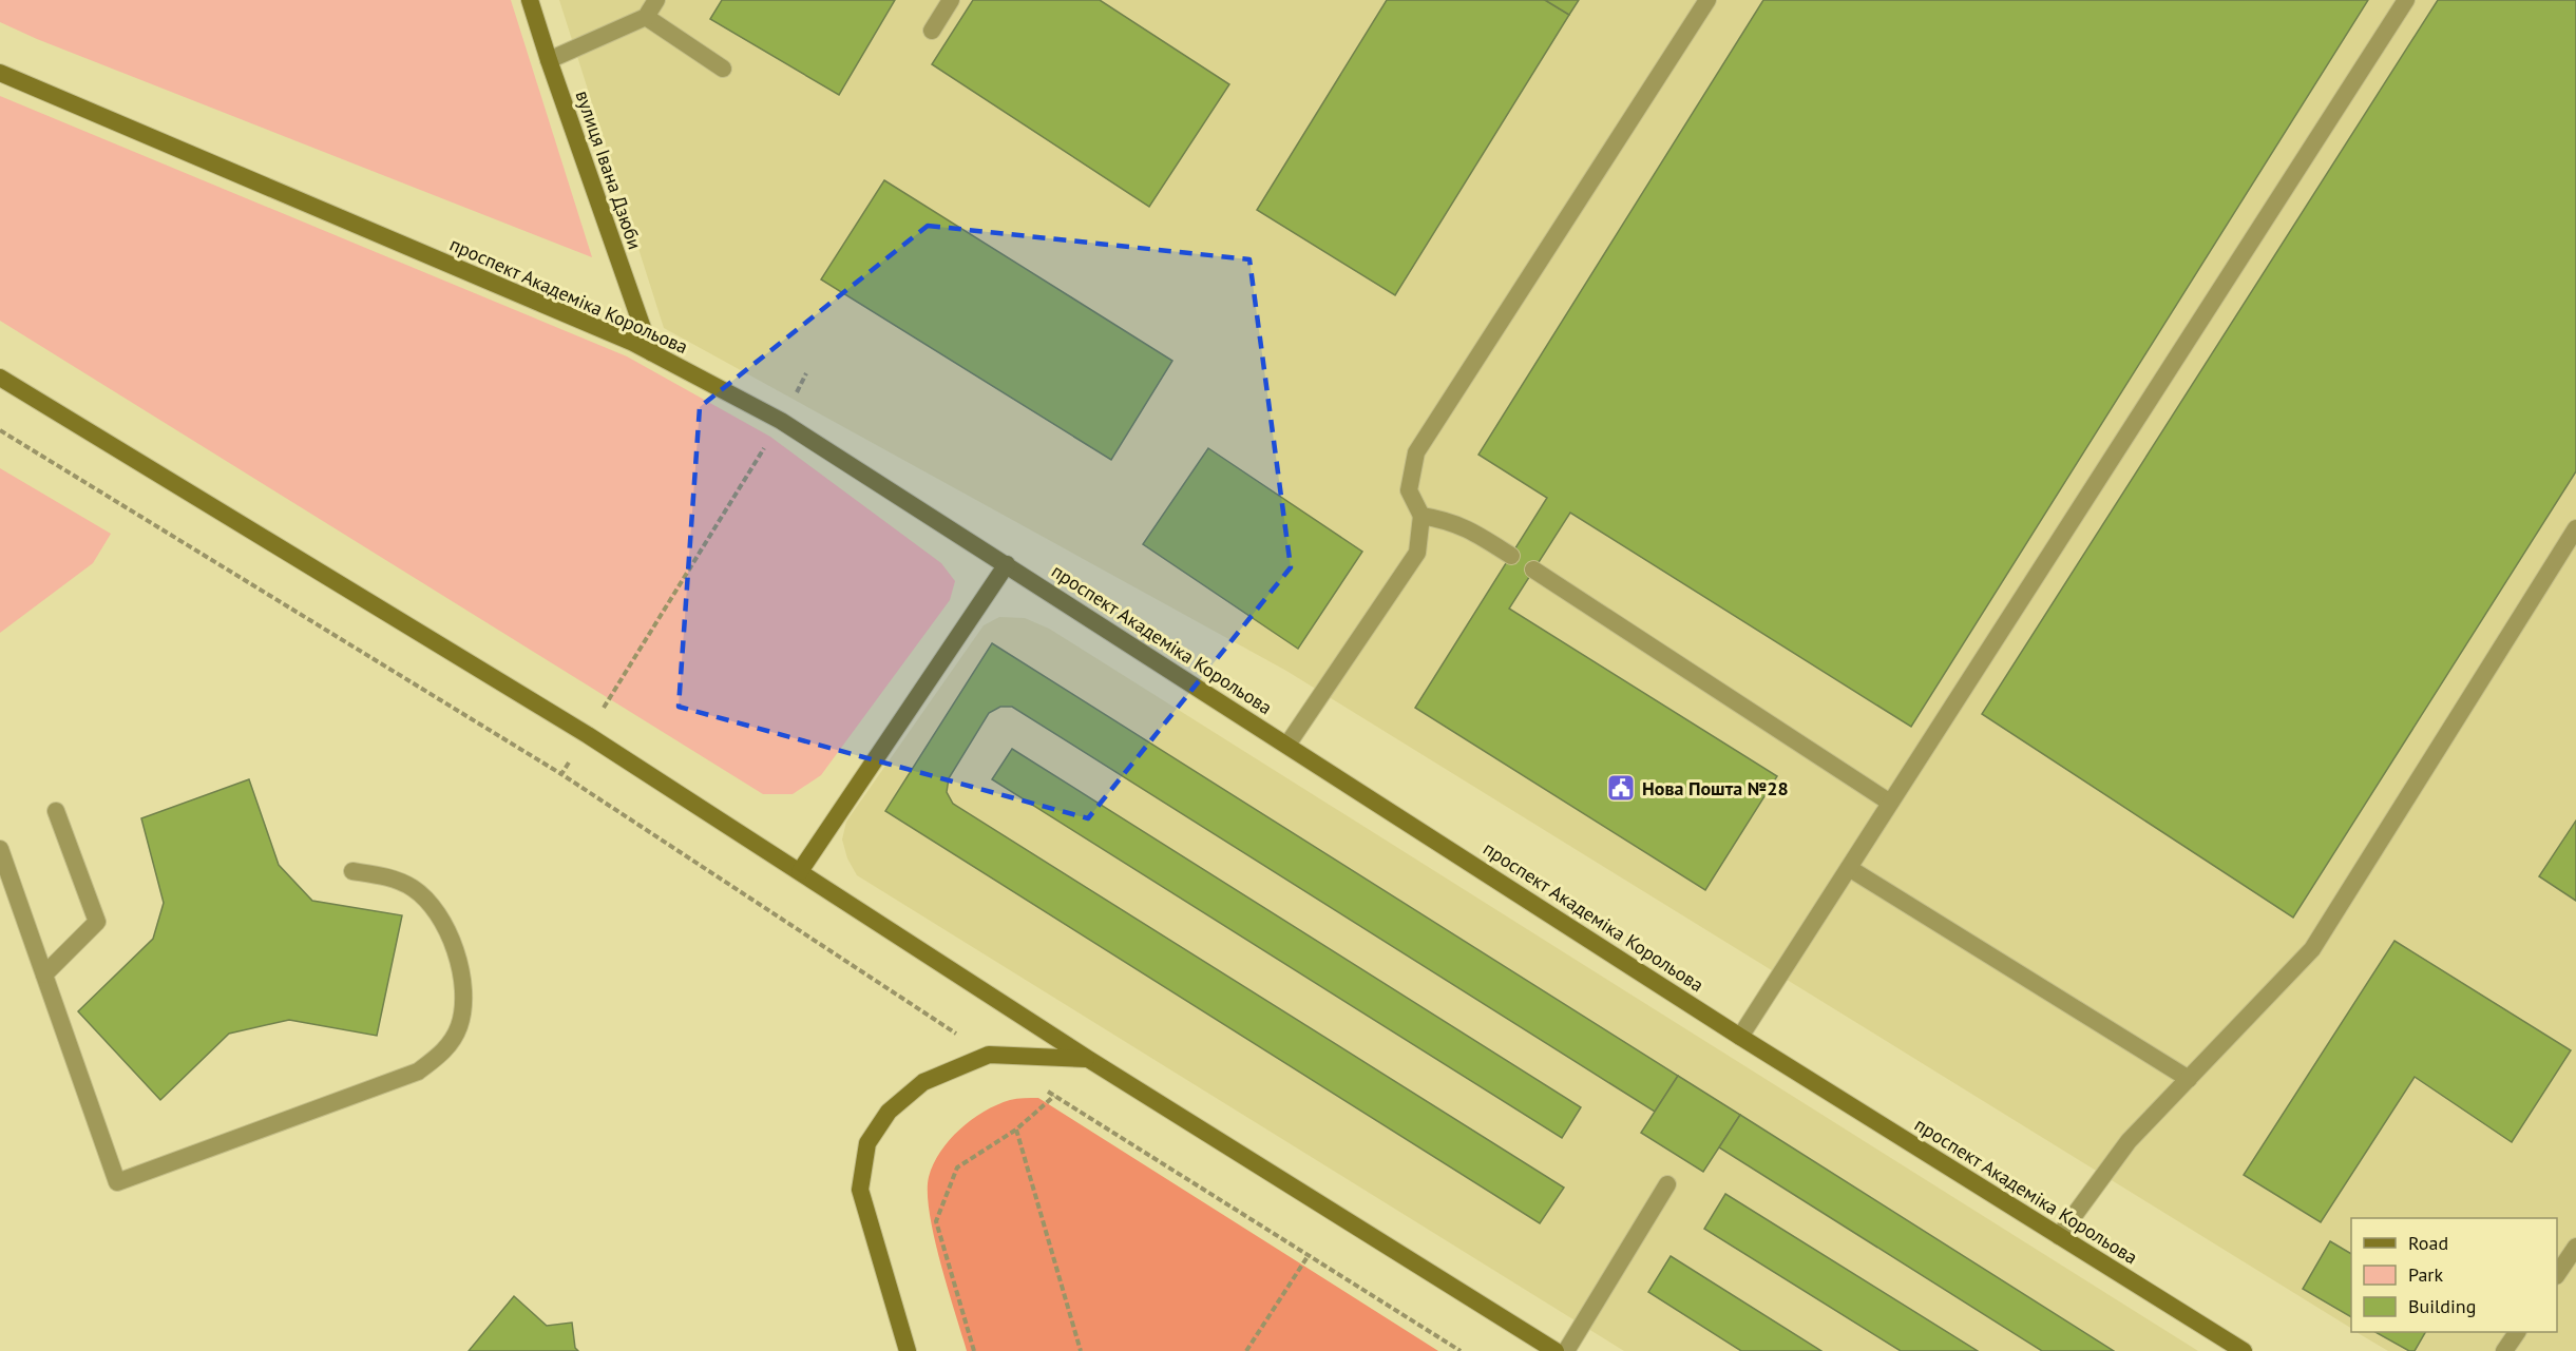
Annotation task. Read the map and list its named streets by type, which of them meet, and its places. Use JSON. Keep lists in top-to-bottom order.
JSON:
{
  "streets": {
    "main road": ["вулиця Івана Дзюби", "проспект Академіка Корольова"]
  },
  "crossings": [
    ["вулиця Івана Дзюби", "проспект Академіка Корольова"]
  ],
  "places": {
    "public building": ["Нова Пошта №28"]
  },
  "legend": ["Road", "Park", "Building"]
}
